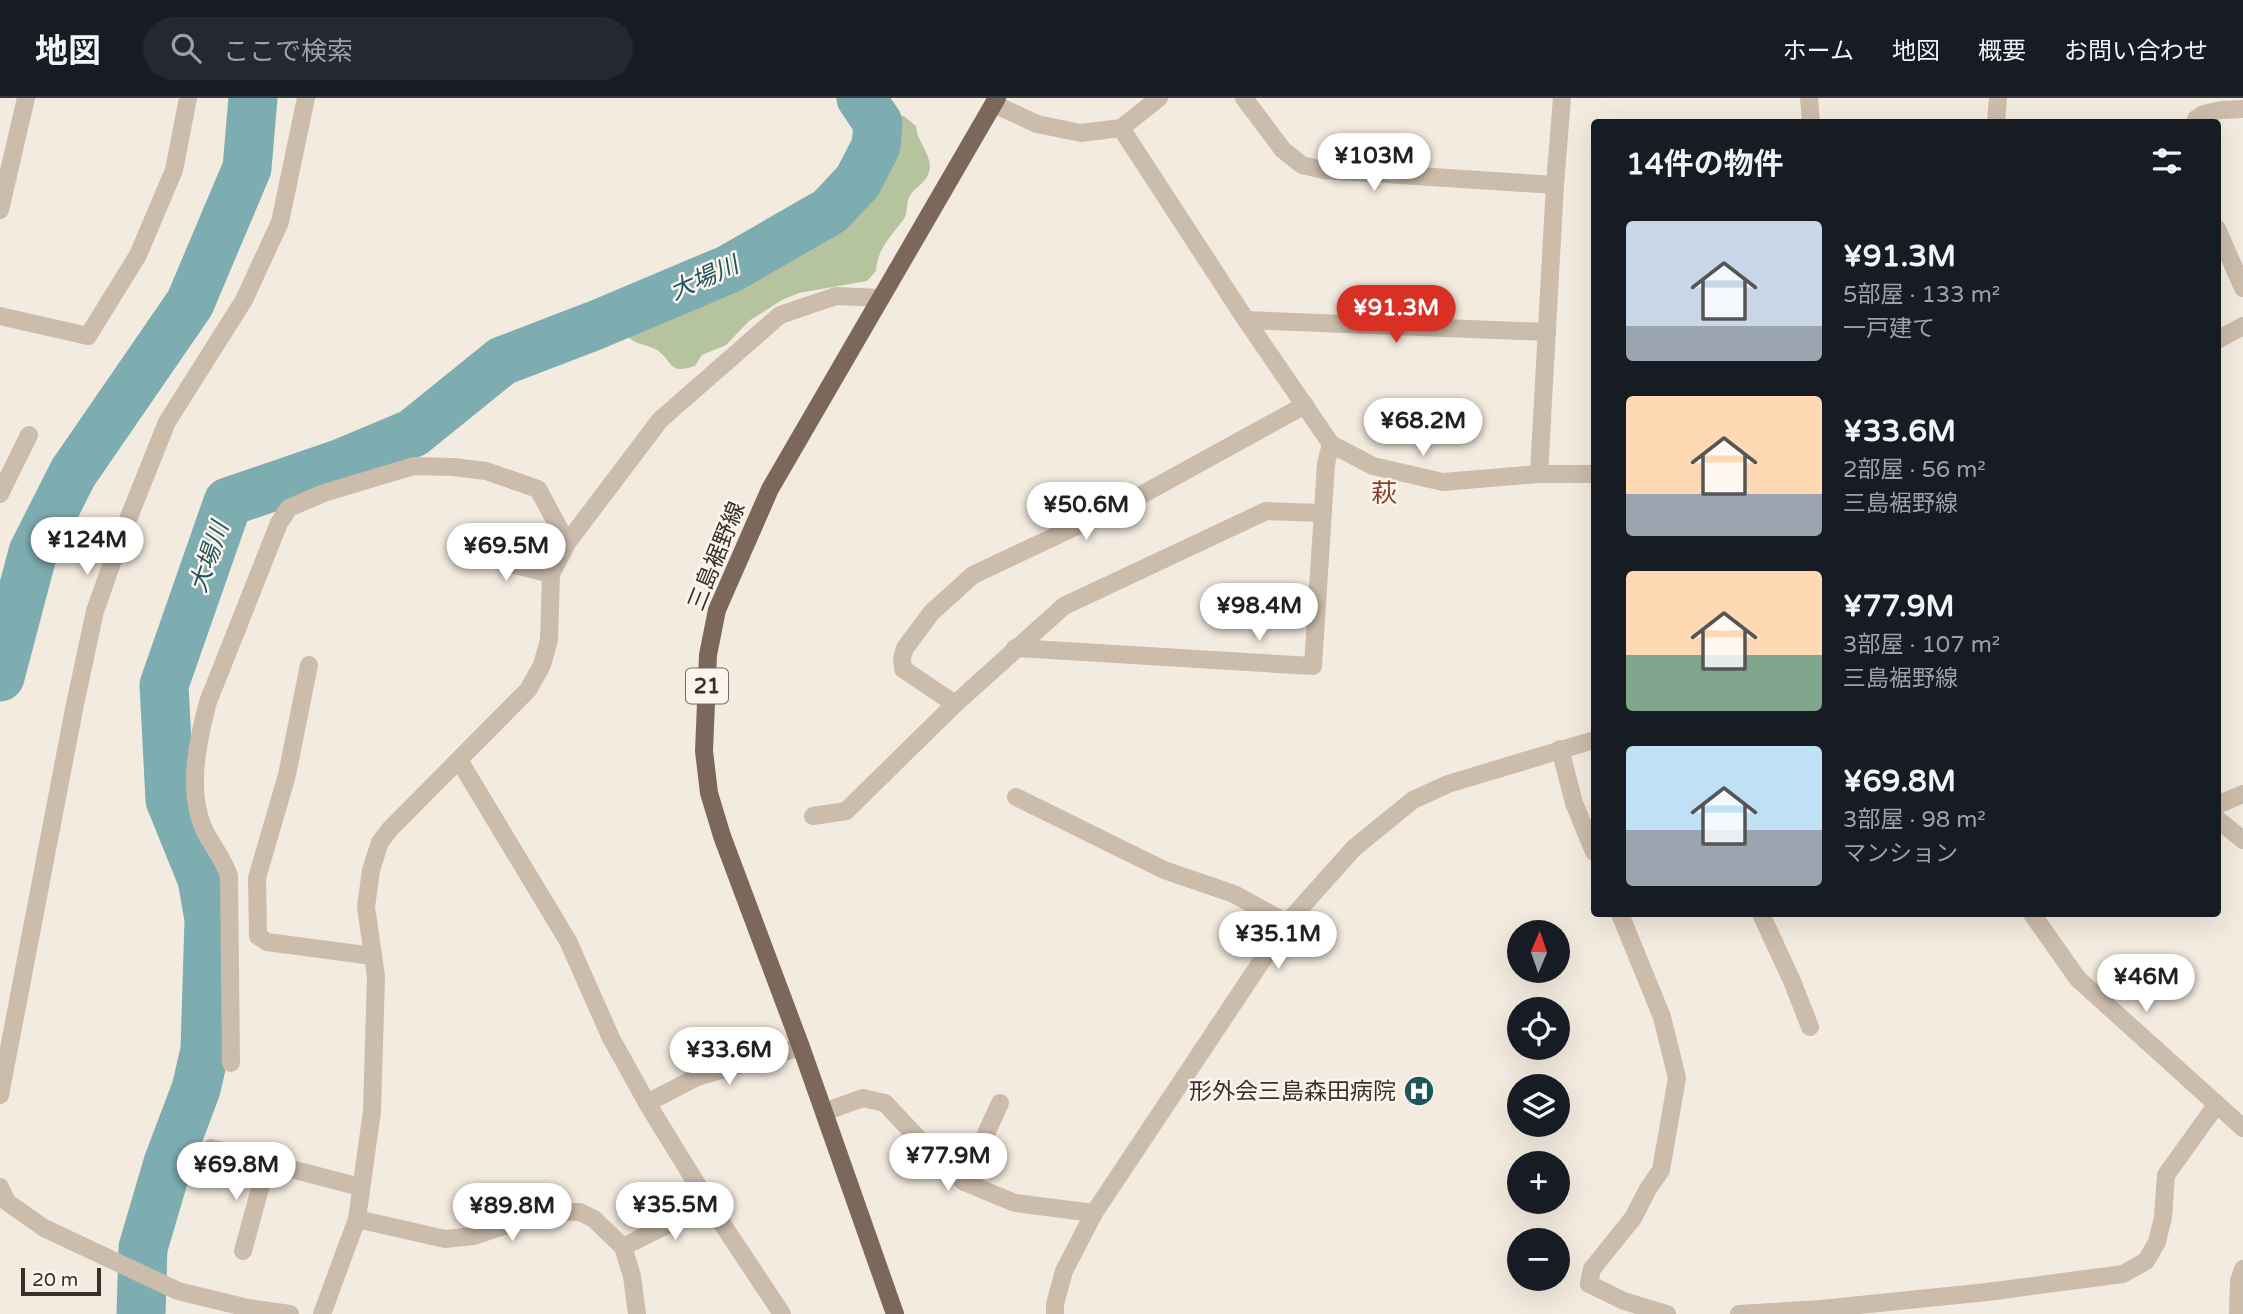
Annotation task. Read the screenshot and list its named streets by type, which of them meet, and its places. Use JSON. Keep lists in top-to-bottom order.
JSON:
{
  "streets": {
    "main road": ["三島裾野線", "21"]
  },
  "districts": ["萩"],
  "water": ["大場川"],
  "places": {
    "hospital": ["形外会三島森田病院"]
  },
  "scale_bar": "20 m",
  "north": "top",
  "page": {
    "header": "地図",
    "search": "ここで検索",
    "nav": [
      "ホーム",
      "地図",
      "概要",
      "お問い合わせ"
    ],
    "heading": "14件の物件",
    "price": [
      "¥103M",
      "¥91.3M",
      "¥68.2M",
      "¥50.6M",
      "¥124M",
      "¥69.5M",
      "¥98.4M",
      "¥35.1M",
      "¥46M",
      "¥33.6M",
      "¥77.9M",
      "¥69.8M",
      "¥35.5M",
      "¥89.8M"
    ],
    "list": [
      {
        "name": "¥91.3M",
        "note": "5部屋 · 133 m² · 一戸建て"
      },
      {
        "name": "¥33.6M",
        "note": "2部屋 · 56 m² · 三島裾野線"
      },
      {
        "name": "¥77.9M",
        "note": "3部屋 · 107 m² · 三島裾野線"
      },
      {
        "name": "¥69.8M",
        "note": "3部屋 · 98 m² · マンション"
      }
    ],
    "map_buttons": ["+", "−"],
    "scale": "20 m"
  }
}
